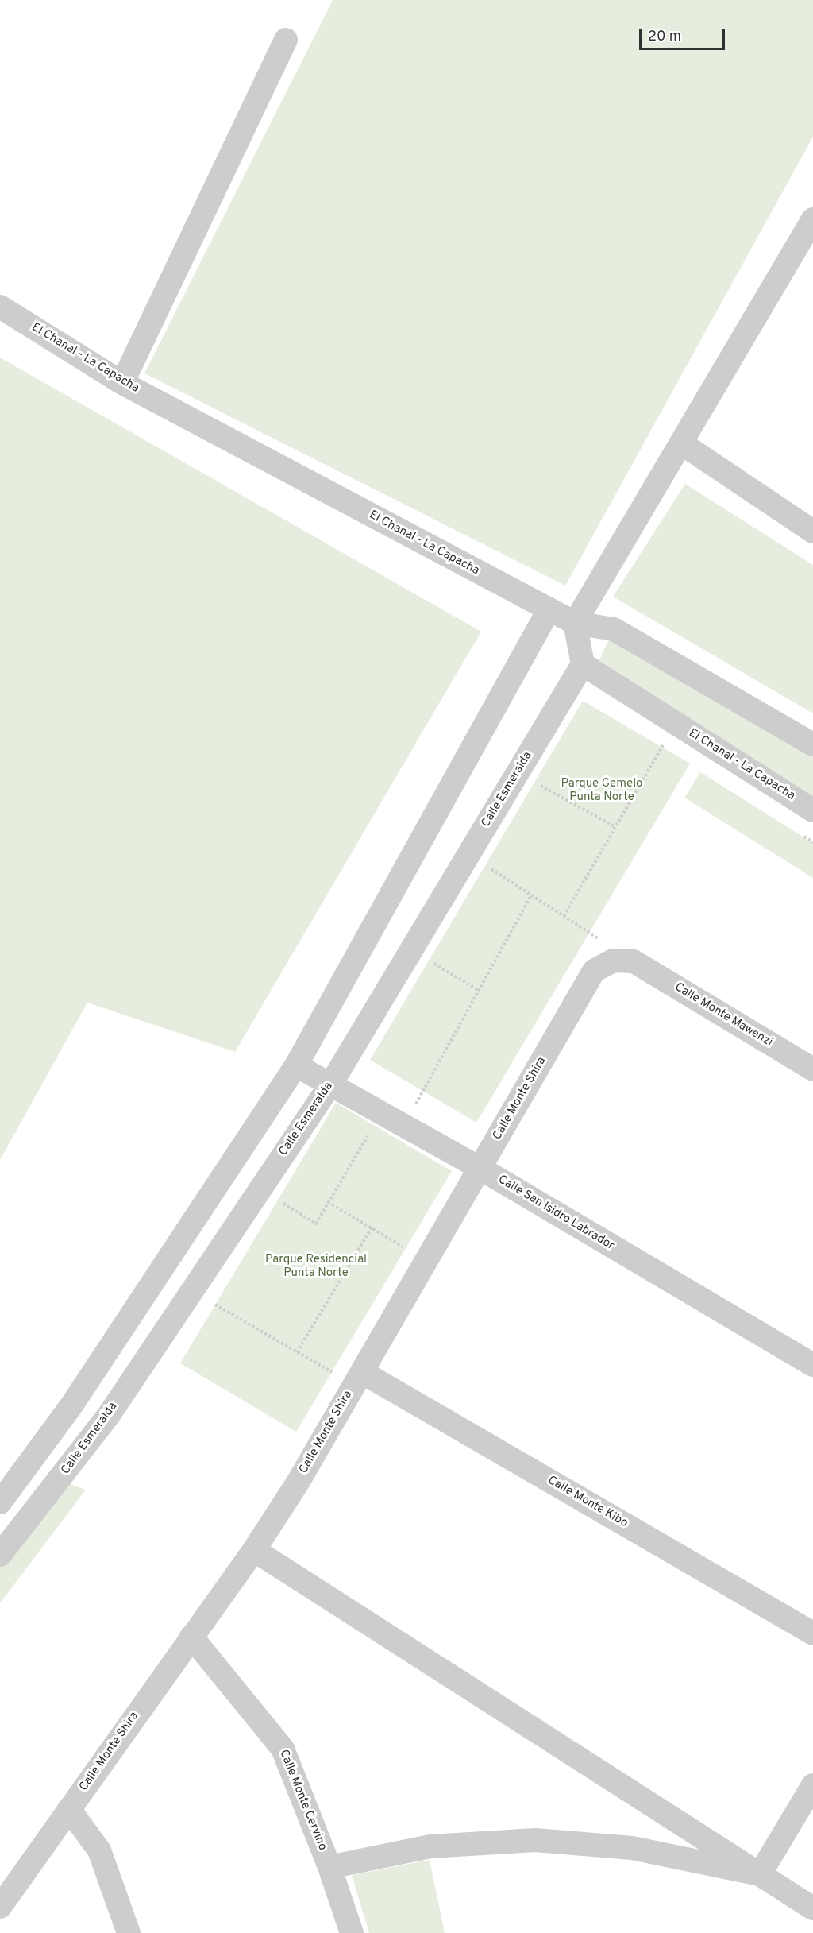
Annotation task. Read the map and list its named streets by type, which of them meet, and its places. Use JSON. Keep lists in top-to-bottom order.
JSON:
{
  "streets": {
    "street": [
      "El Chanal - La Capacha",
      "Calle Esmeralda",
      "Calle Monte Mawenzi",
      "Calle Monte Shira",
      "Calle San Isidro Labrador",
      "Calle Monte Kibo",
      "Calle Monte Cervino"
    ]
  },
  "crossings": [
    ["El Chanal - La Capacha", "Calle Esmeralda"],
    ["Calle Esmeralda", "Calle San Isidro Labrador"],
    ["Calle Monte Mawenzi", "Calle Monte Shira"],
    ["Calle Monte Shira", "Calle San Isidro Labrador"],
    ["Calle Monte Shira", "Calle Monte Kibo"],
    ["Calle Monte Shira", "Calle Monte Cervino"]
  ],
  "parks": ["Parque Gemelo Punta Norte", "Parque Residencial Punta Norte"],
  "scale_bar": "20 m"
}
